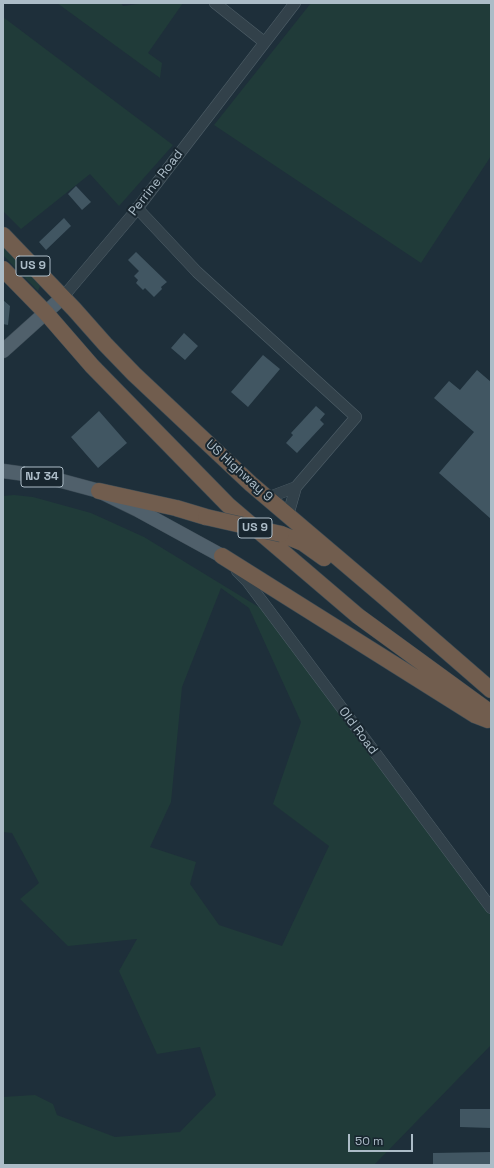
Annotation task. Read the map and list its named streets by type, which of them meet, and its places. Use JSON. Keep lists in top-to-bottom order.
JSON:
{
  "streets": {
    "highway": ["US 9", "US Highway 9"],
    "main road": ["Perrine Road", "NJ 34"],
    "street": ["Old Road"]
  },
  "crossings": [
    ["Perrine Road", "US 9"],
    ["Perrine Road", "US Highway 9"]
  ],
  "scale_bar": "50 m"
}
